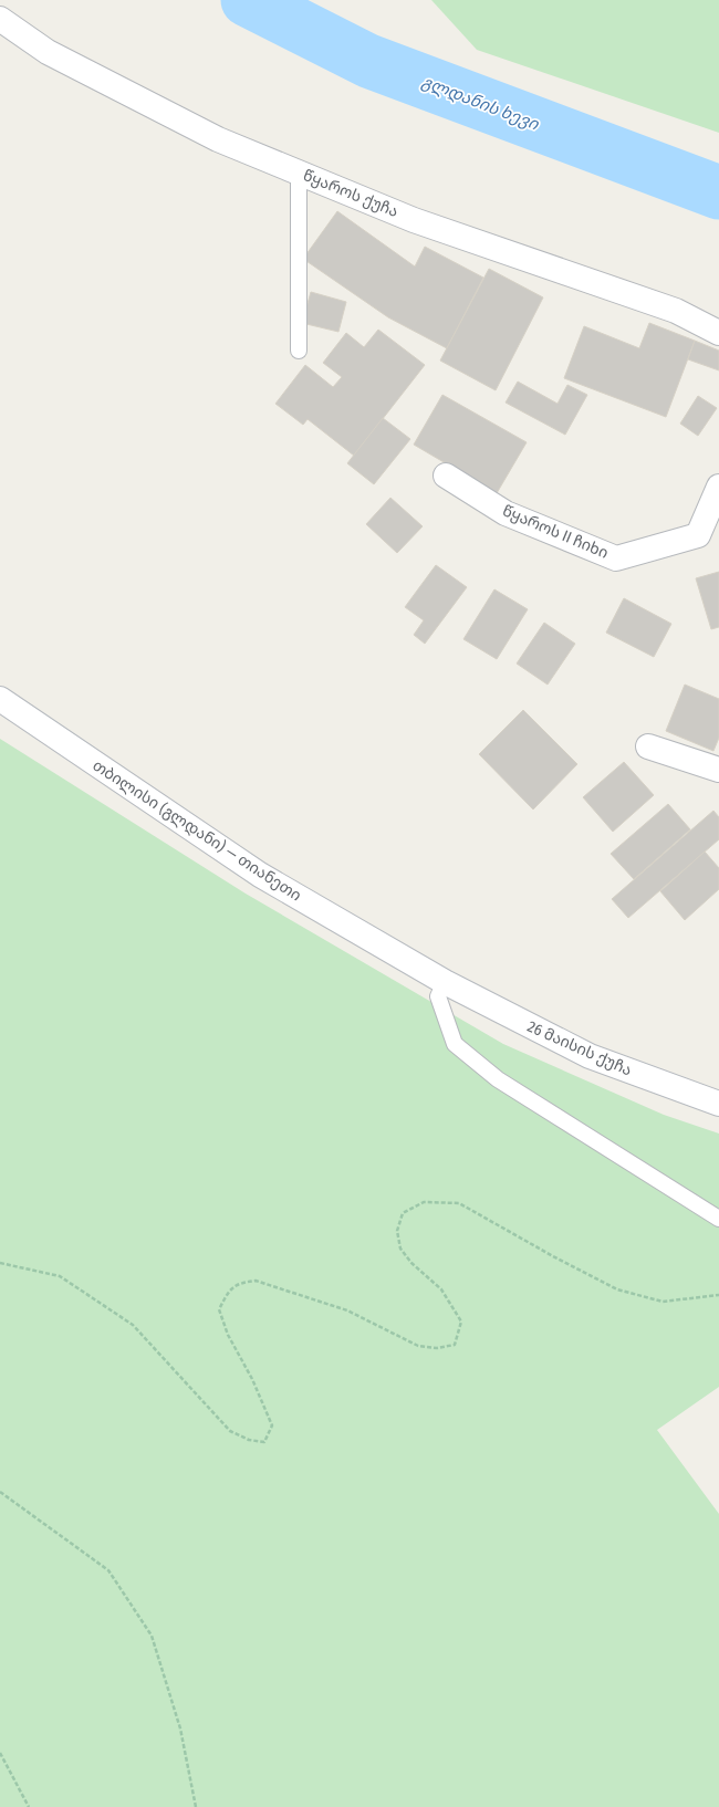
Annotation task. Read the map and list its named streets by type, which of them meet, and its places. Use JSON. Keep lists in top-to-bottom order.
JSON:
{
  "streets": {
    "street": [
      "წყაროს ქუჩა",
      "წყაროს II ჩიხი",
      "თბილისი (გლდანი) — თიანეთი",
      "26 მაისის ქუჩა"
    ]
  },
  "crossings": [
    ["თბილისი (გლდანი) — თიანეთი", "26 მაისის ქუჩა"]
  ],
  "water": ["გლდანის ხევი"]
}
